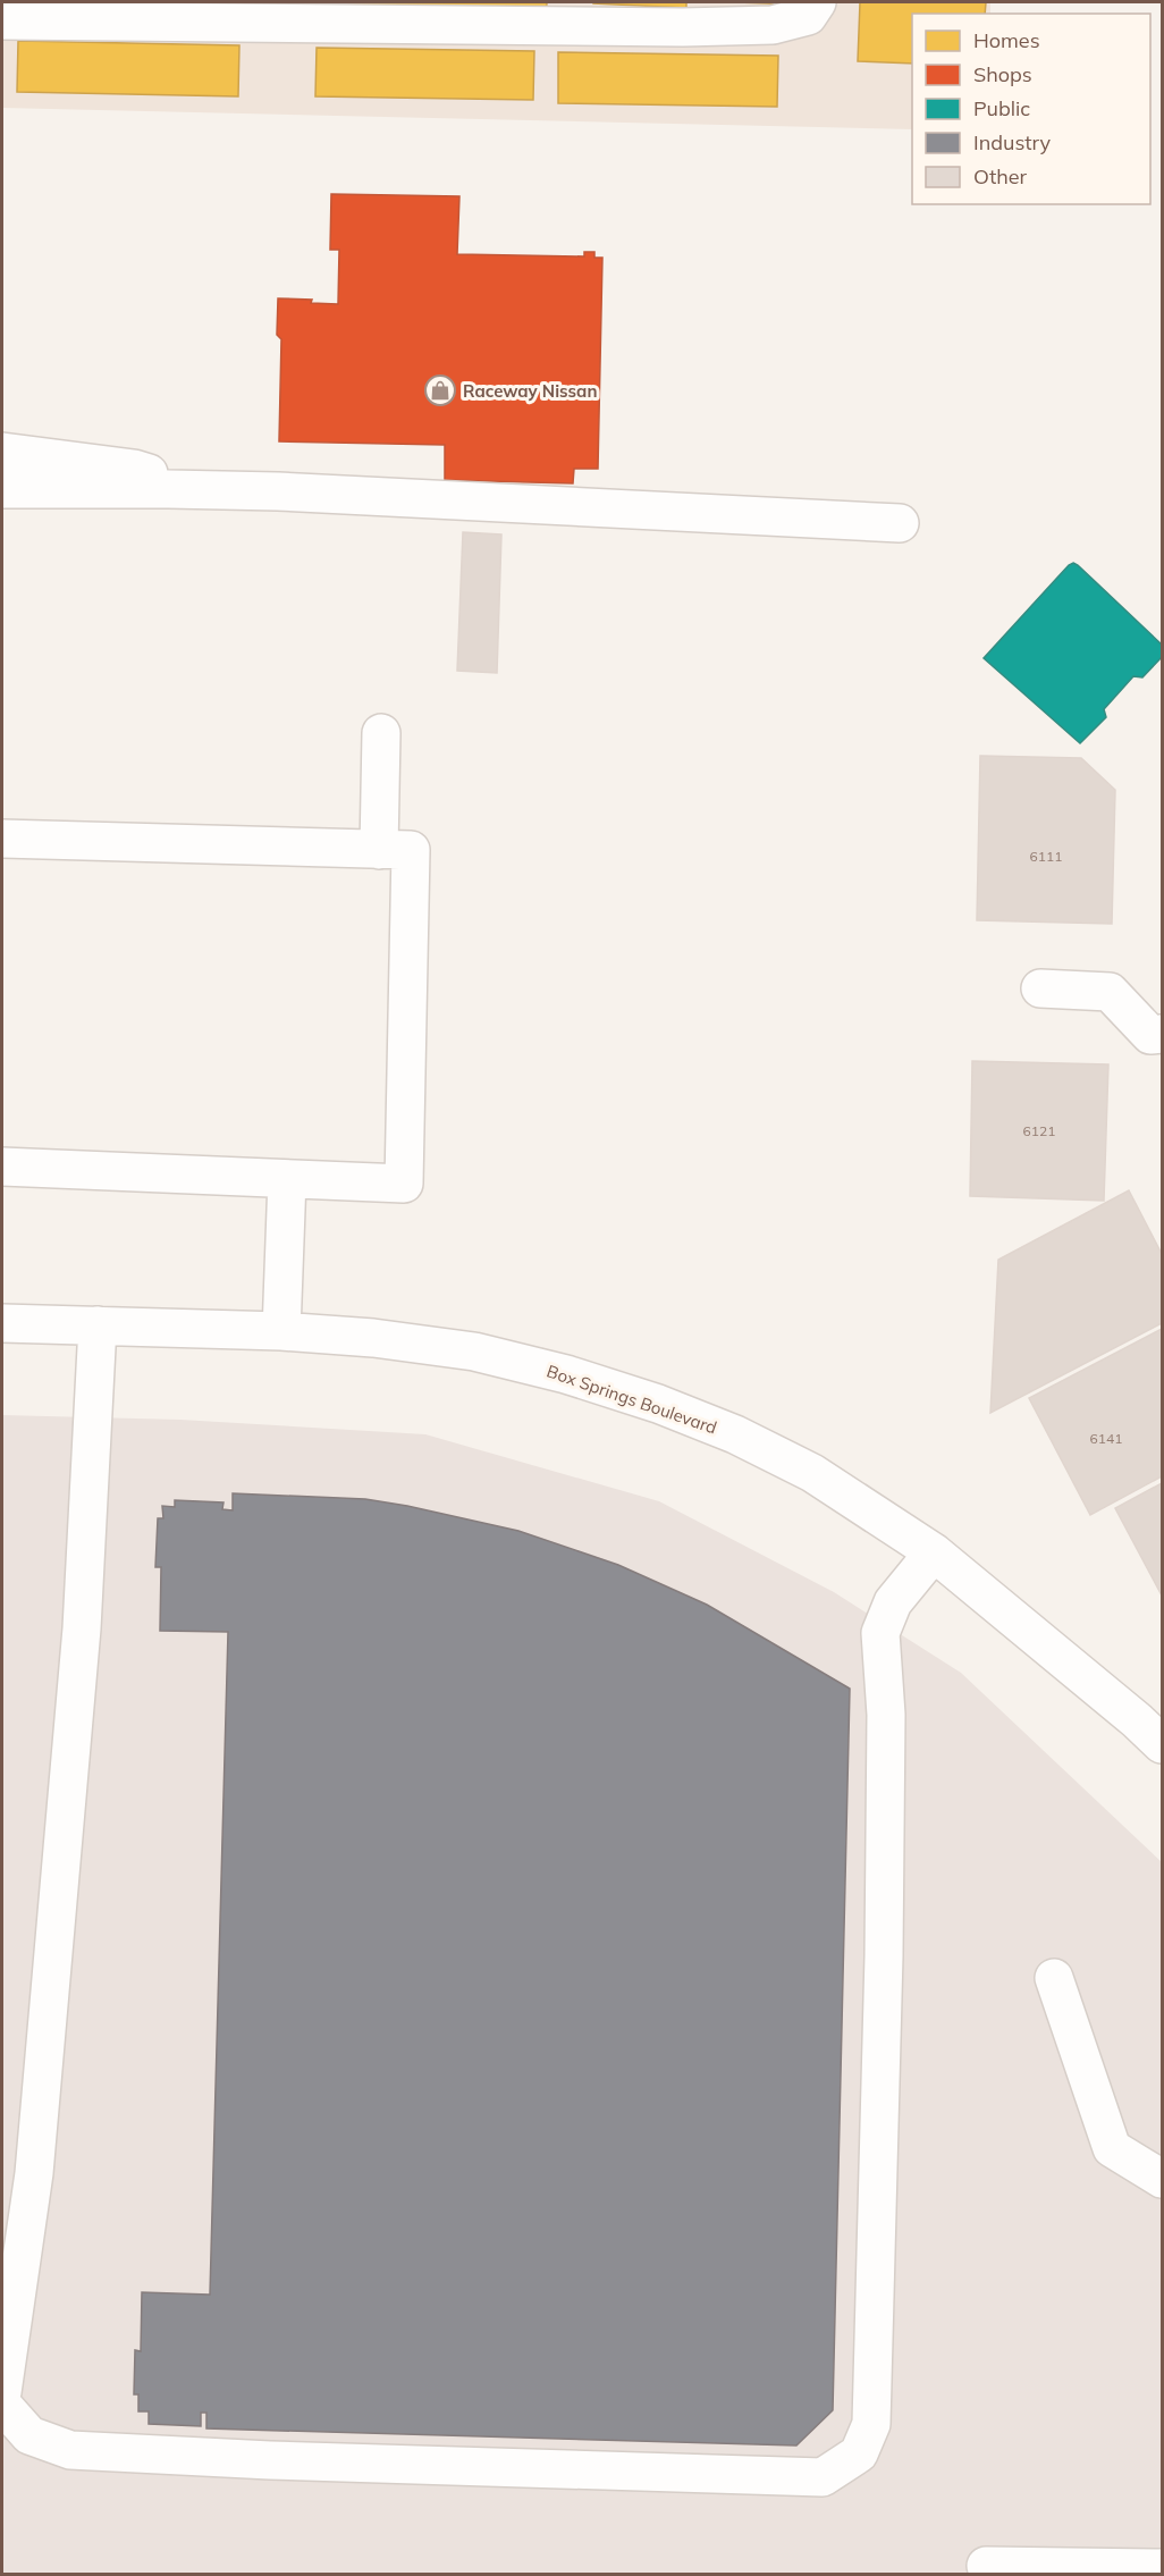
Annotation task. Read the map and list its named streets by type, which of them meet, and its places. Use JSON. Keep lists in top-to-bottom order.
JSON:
{
  "streets": {
    "street": ["Box Springs Boulevard"]
  },
  "places": {
    "shop": ["Raceway Nissan"]
  },
  "house_numbers": ["6111", "6121", "6141"],
  "legend": [
    "Homes",
    "Shops",
    "Public",
    "Industry",
    "Other"
  ]
}
